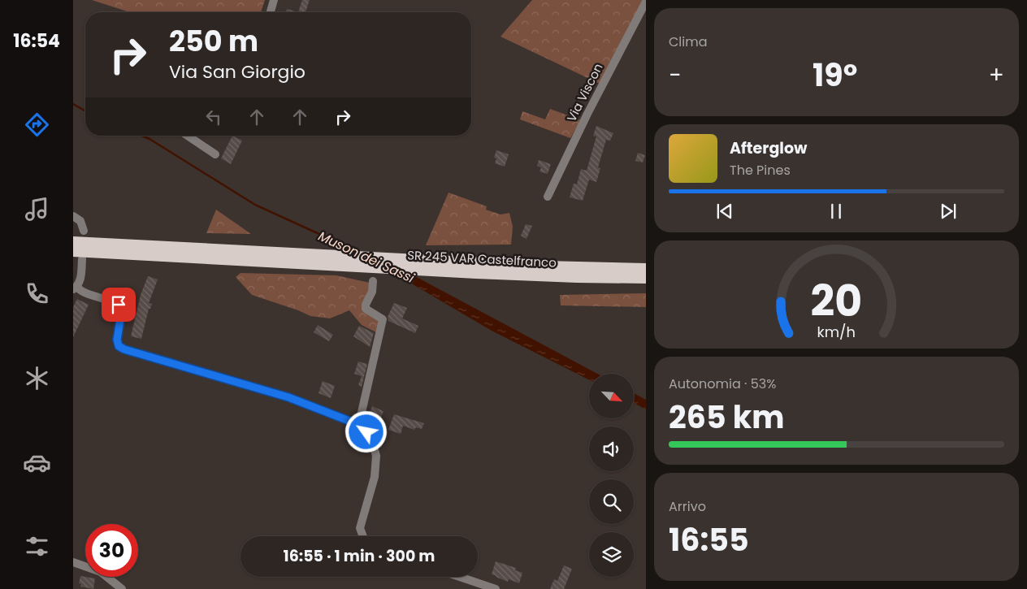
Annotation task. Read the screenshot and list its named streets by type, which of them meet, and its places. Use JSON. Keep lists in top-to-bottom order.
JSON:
{
  "streets": {
    "highway": ["SR 245 VAR Castelfranco"],
    "street": ["Via Viscon"]
  },
  "water": ["Muson dei Sassi"],
  "north": "bottom right",
  "page": {
    "tabs": "16:54",
    "tile": [
      "Clima",
      ["Autonomia · 53%", "265 km"],
      ["Arrivo", "16:55"]
    ],
    "turn": ["250 m", "Via San Giorgio"],
    "heat": ["−", "19°", "+"],
    "song": ["Afterglow", "The Pines"],
    "limit": "30",
    "trip": "16:55 · 1 min · 300 m",
    "gauge": ["20", "km/h"]
  }
}
